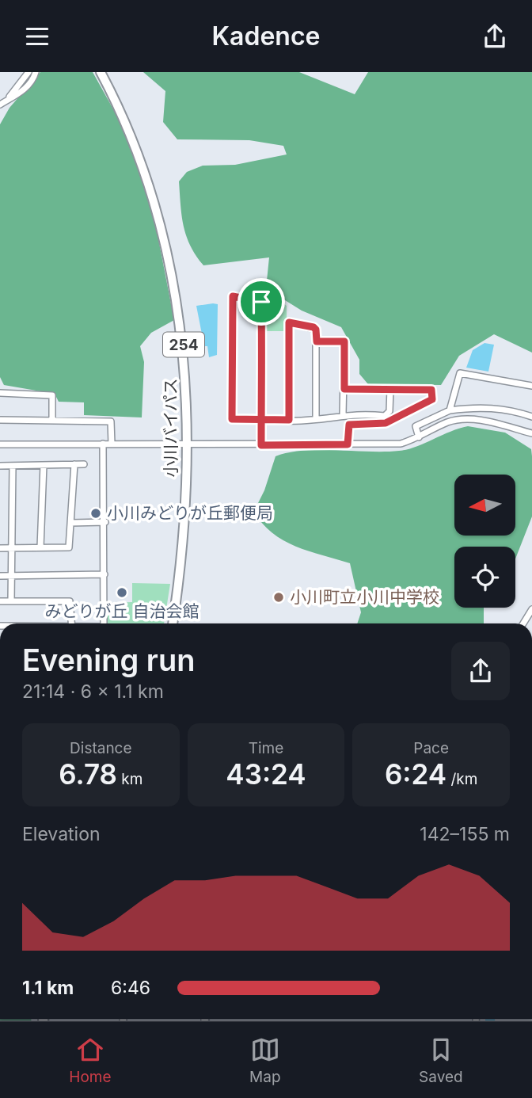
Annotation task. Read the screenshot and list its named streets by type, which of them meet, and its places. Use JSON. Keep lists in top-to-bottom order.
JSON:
{
  "streets": {
    "highway": ["254", "小川バイパス"]
  },
  "places": ["小川みどりが丘郵便局", "みどりが丘 自治会館", "小川町立小川中学校"],
  "north": "left",
  "page": {
    "header": "Kadence",
    "heading": ["Evening run", "21:14 · 6 × 1.1 km"],
    "stats": [
      ["Distance", "6.78 km"],
      ["Time", "43:24"],
      ["Pace", "6:24 /km"]
    ],
    "chart": ["Elevation", "142–155 m"],
    "list": [
      {
        "name": "1.1 km",
        "note": "6:46"
      }
    ],
    "tabs": ["Home", "Map", "Saved"]
  }
}
